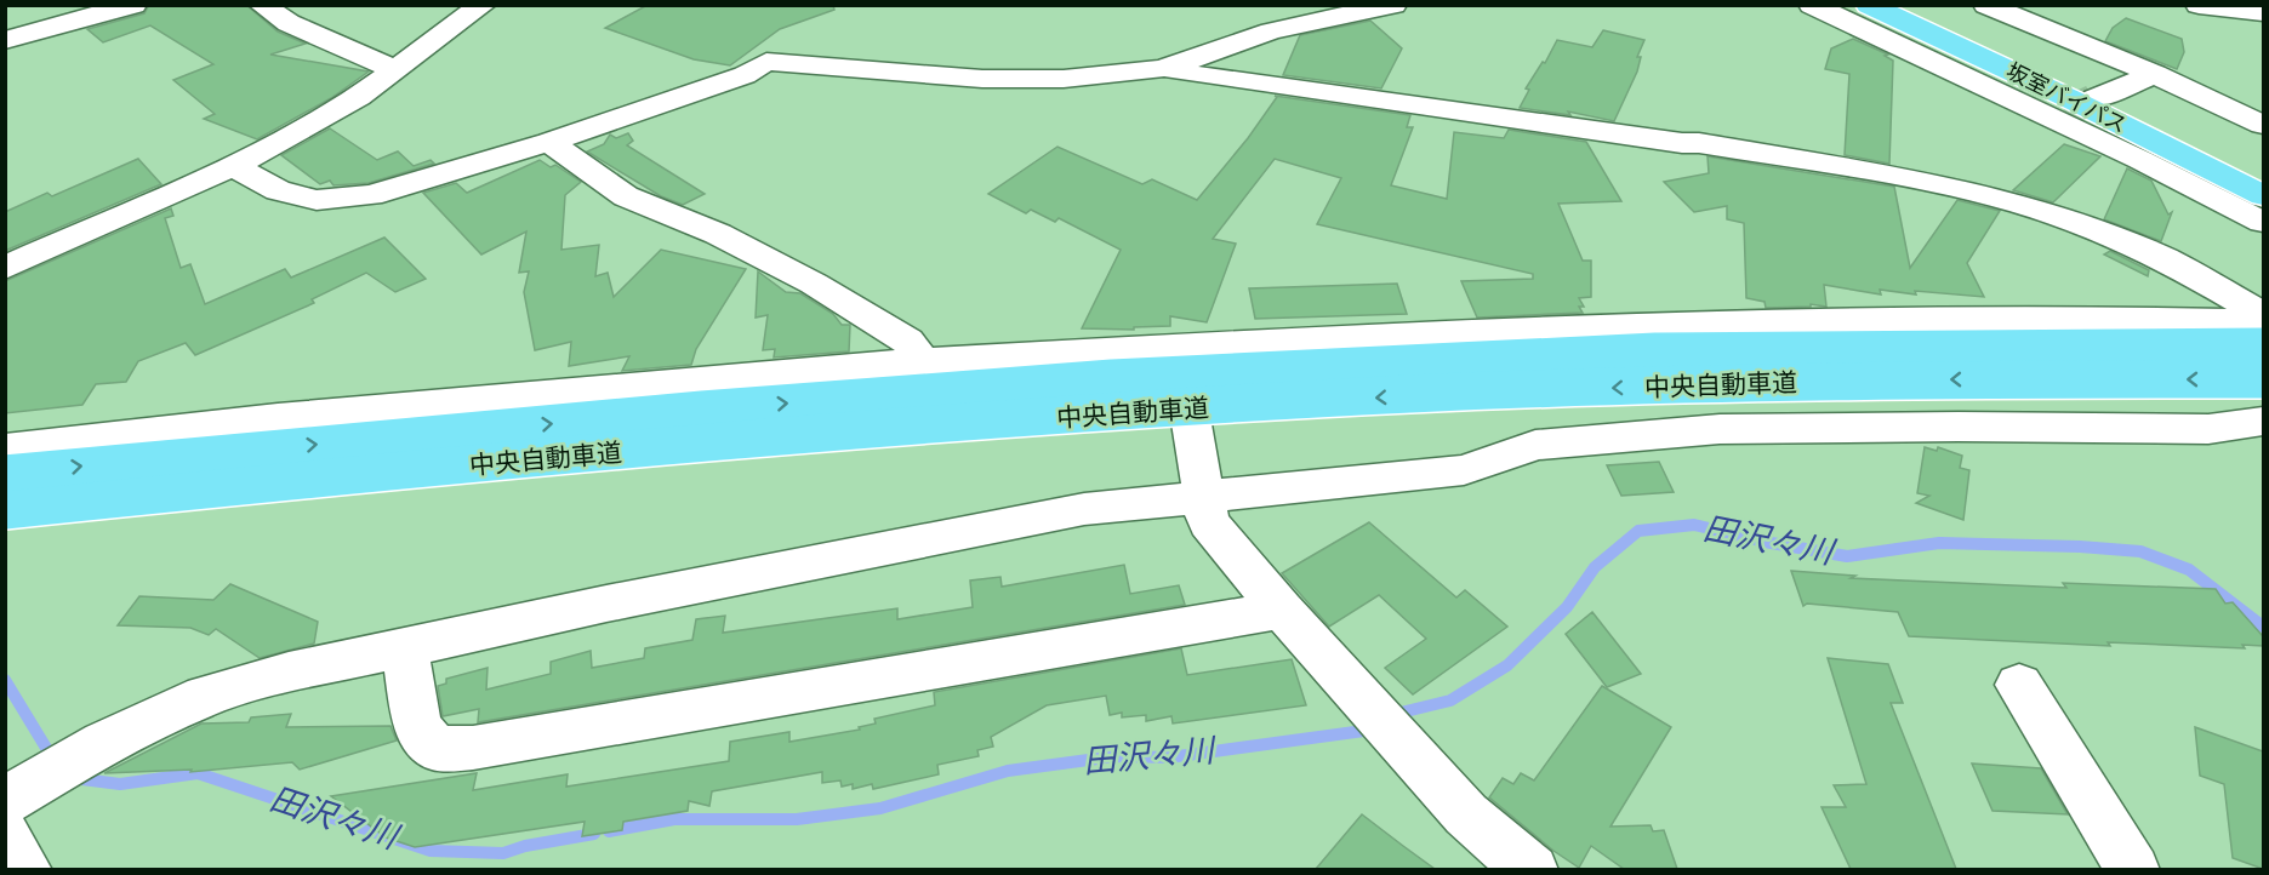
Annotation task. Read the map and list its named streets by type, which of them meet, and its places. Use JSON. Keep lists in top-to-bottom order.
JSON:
{
  "streets": {
    "highway": ["坂室バイパス", "中央自動車道"]
  },
  "water": ["田沢々川"]
}
